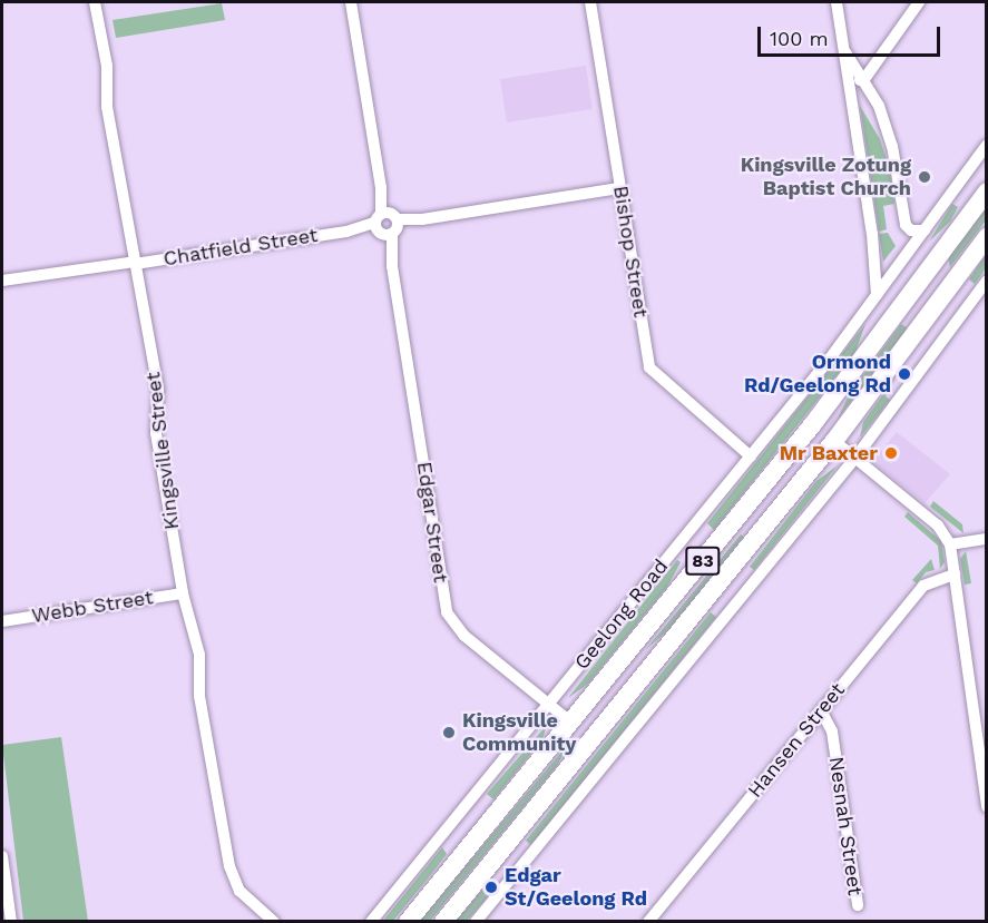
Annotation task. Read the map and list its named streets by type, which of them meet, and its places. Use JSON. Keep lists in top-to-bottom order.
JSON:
{
  "streets": {
    "highway": ["83", "Geelong Road"],
    "street": [
      "Chatfield Street",
      "Bishop Street",
      "Kingsville Street",
      "Edgar Street",
      "Webb Street",
      "Hansen Street",
      "Nesnah Street"
    ]
  },
  "crossings": [
    ["Chatfield Street", "Bishop Street"],
    ["Chatfield Street", "Kingsville Street"],
    ["Chatfield Street", "Edgar Street"],
    ["Bishop Street", "Geelong Road"],
    ["Kingsville Street", "Webb Street"],
    ["Edgar Street", "Geelong Road"],
    ["Hansen Street", "Nesnah Street"]
  ],
  "places": [
    "Kingsville Zotung Baptist Church",
    "Ormond Rd/Geelong Rd",
    "Mr Baxter",
    "Kingsville Community",
    "Edgar St/Geelong Rd"
  ],
  "scale_bar": "100 m"
}
